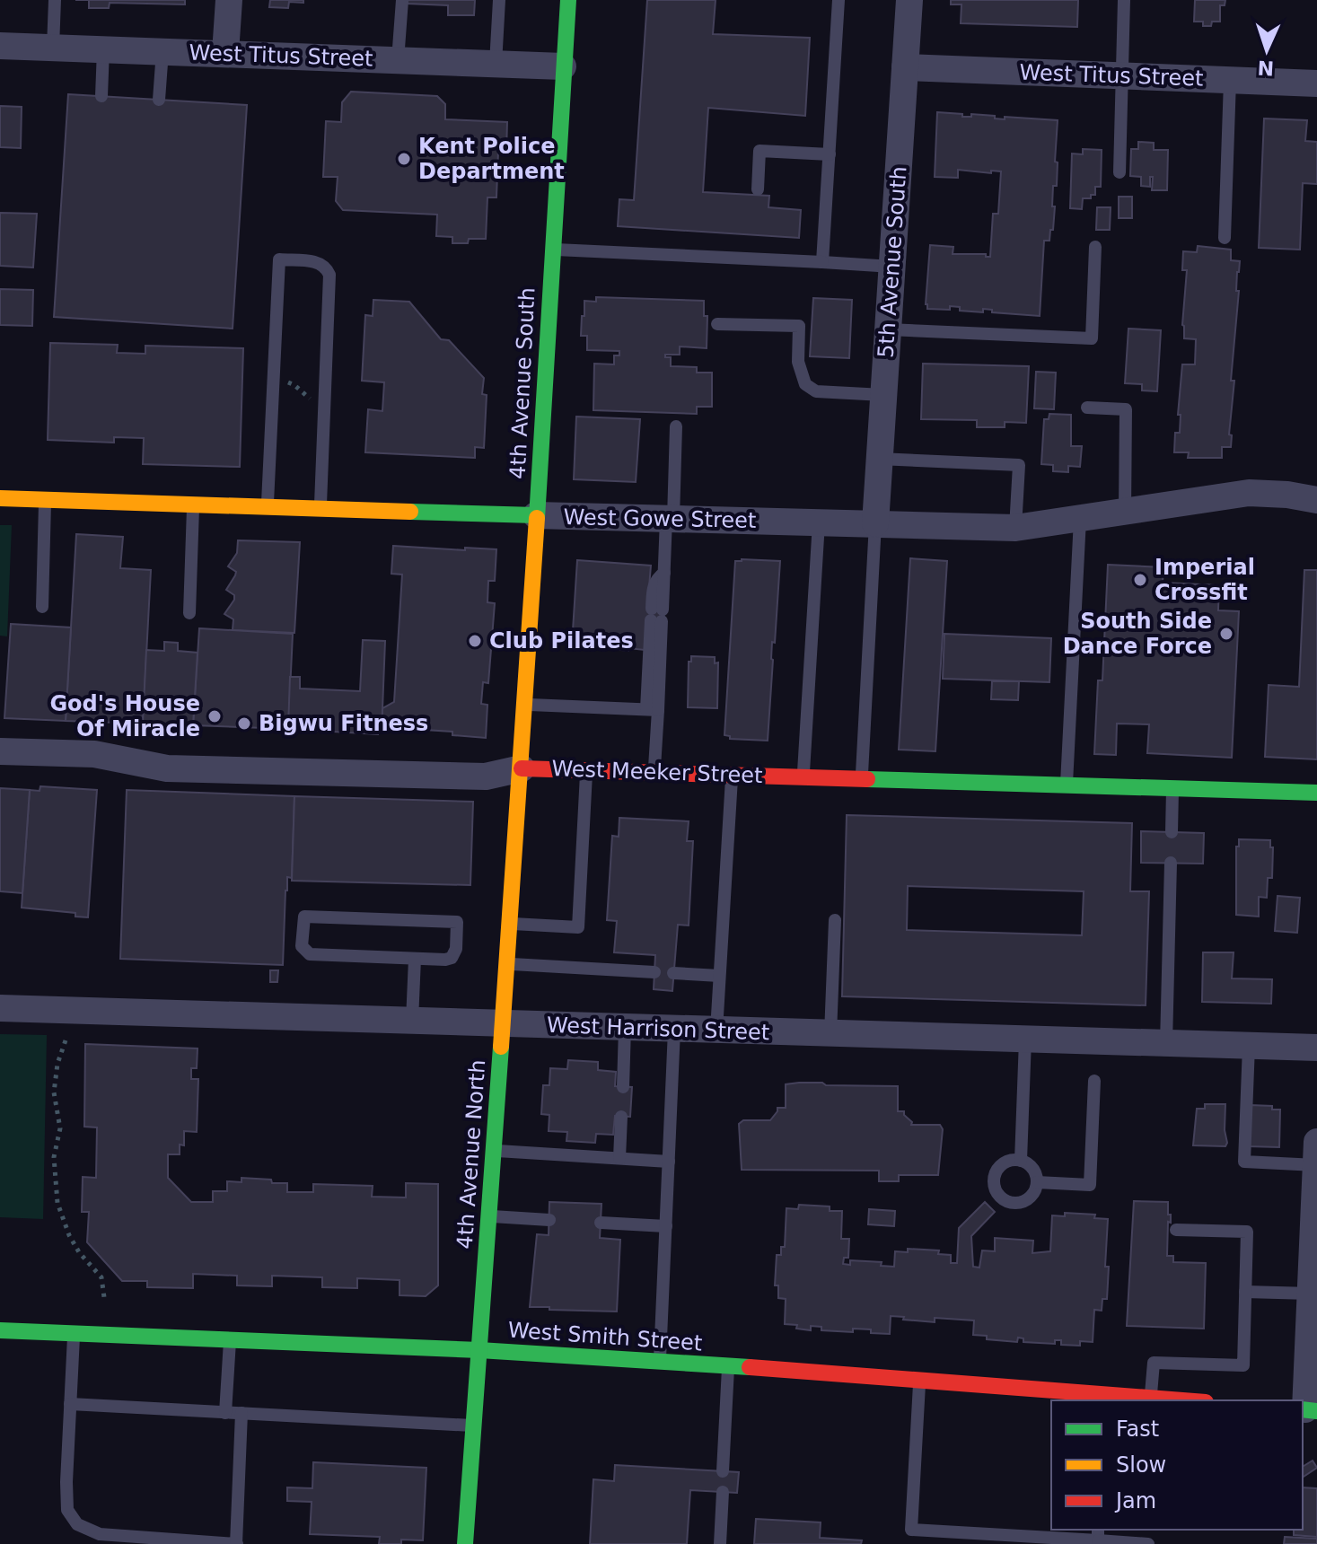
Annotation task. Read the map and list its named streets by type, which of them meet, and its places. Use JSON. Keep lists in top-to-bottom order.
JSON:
{
  "streets": {
    "street": [
      "West Titus Street",
      "5th Avenue South",
      "4th Avenue South",
      "West Gowe Street",
      "West Meeker Street",
      "West Harrison Street",
      "4th Avenue North",
      "West Smith Street"
    ]
  },
  "crossings": [
    ["West Titus Street", "5th Avenue South"],
    ["West Titus Street", "4th Avenue South"],
    ["5th Avenue South", "West Gowe Street"],
    ["4th Avenue South", "West Gowe Street"],
    ["4th Avenue South", "West Meeker Street"],
    ["4th Avenue South", "4th Avenue North"],
    ["West Meeker Street", "4th Avenue North"],
    ["West Harrison Street", "4th Avenue North"],
    ["4th Avenue North", "West Smith Street"]
  ],
  "places": [
    "Kent Police Department",
    "Imperial Crossfit",
    "South Side Dance Force",
    "Club Pilates",
    "God's House Of Miracle",
    "Bigwu Fitness"
  ],
  "legend": ["Fast", "Slow", "Jam"],
  "north": "bottom"
}
